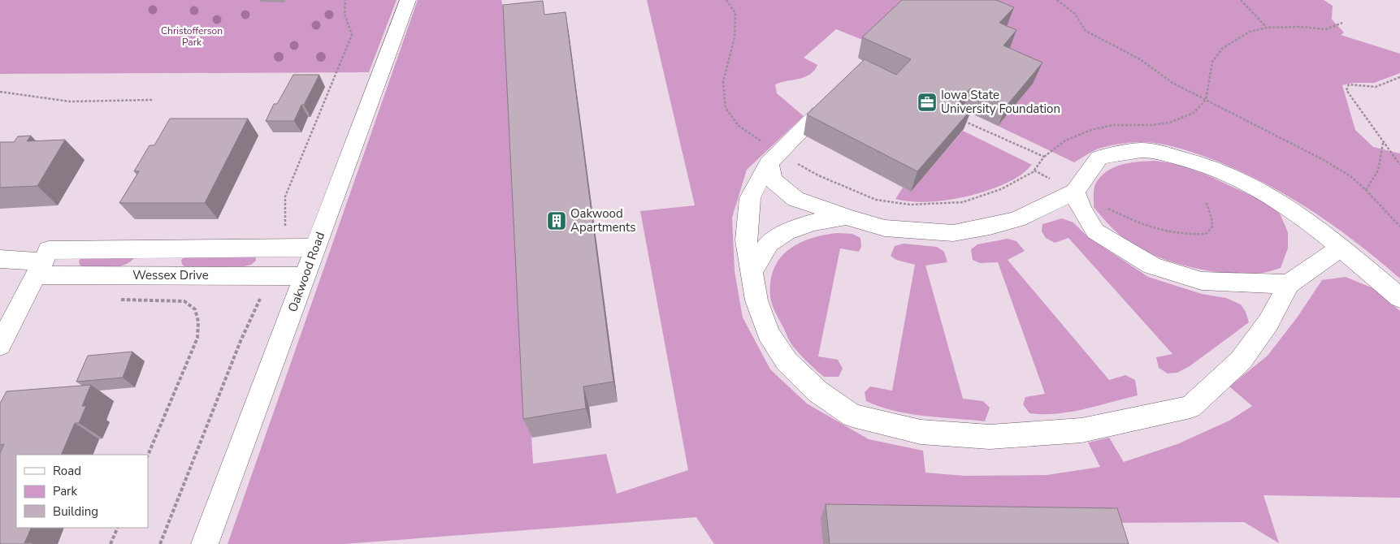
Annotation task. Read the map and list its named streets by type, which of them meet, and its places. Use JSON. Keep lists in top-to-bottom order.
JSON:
{
  "streets": {
    "street": ["Oakwood Road", "Wessex Drive"]
  },
  "crossings": [
    ["Oakwood Road", "Wessex Drive"]
  ],
  "parks": ["Christofferson Park"],
  "places": {
    "office": ["Iowa State University Foundation"],
    "building": ["Oakwood Apartments"]
  },
  "legend": ["Road", "Park", "Building"]
}
